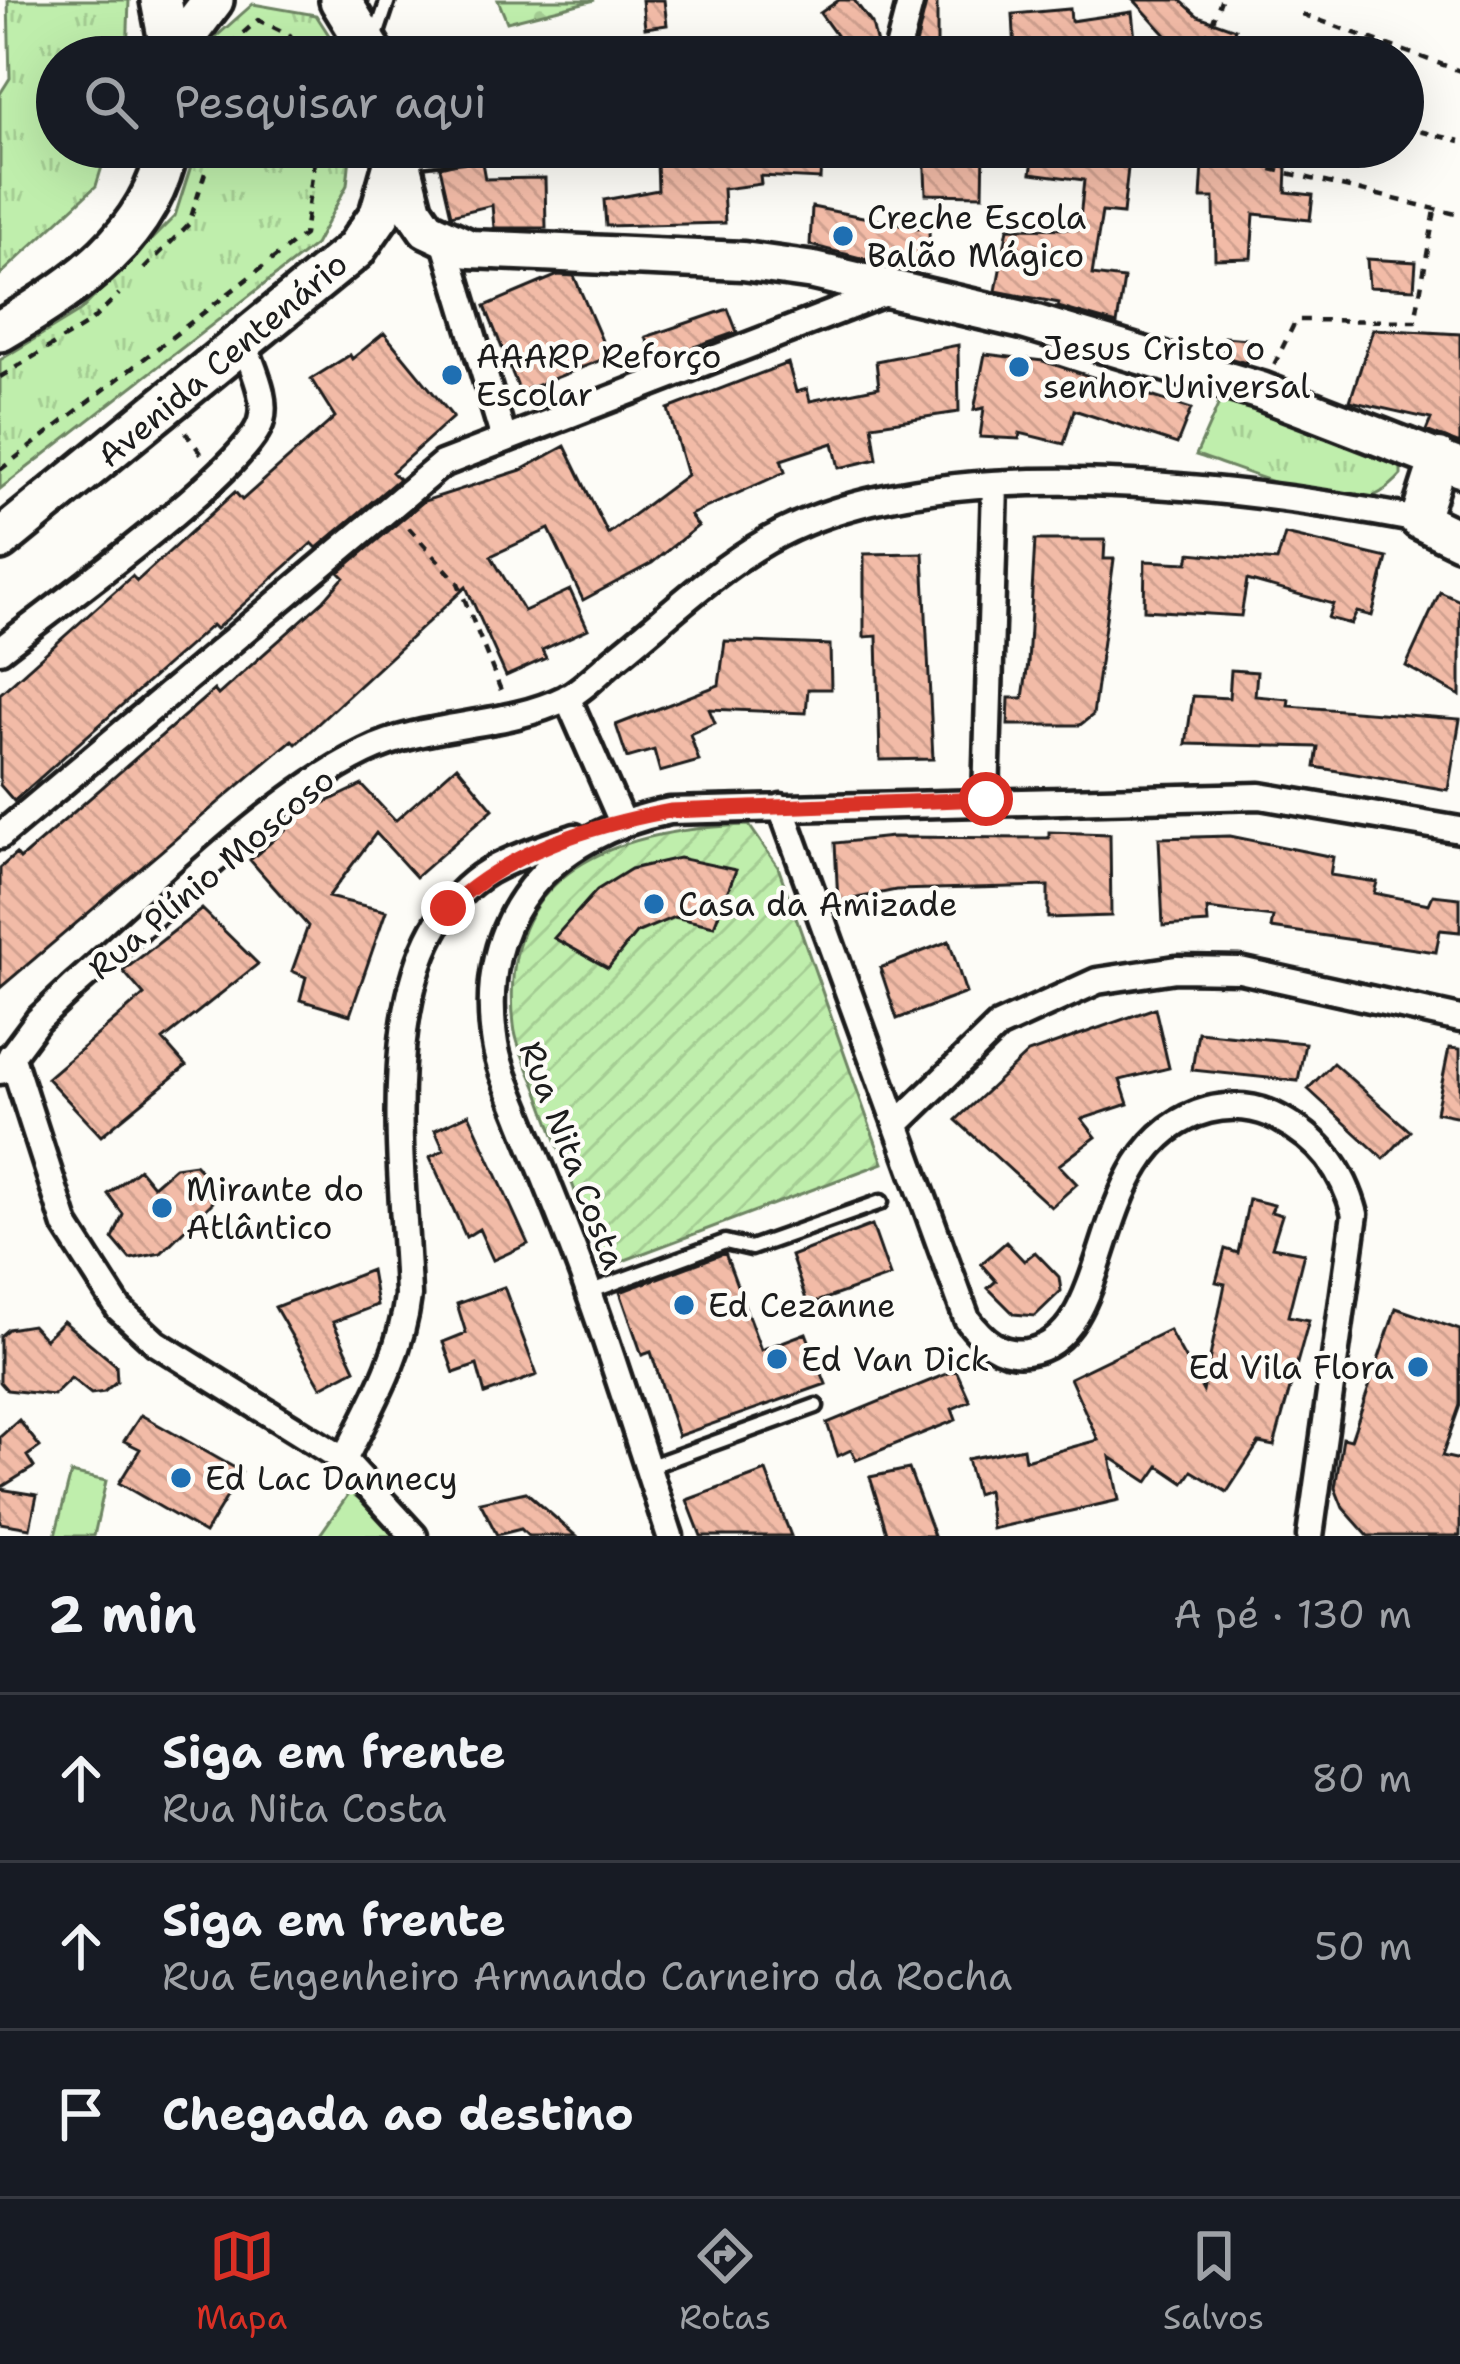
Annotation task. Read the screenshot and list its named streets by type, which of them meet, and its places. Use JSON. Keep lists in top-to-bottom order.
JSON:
{
  "streets": {
    "main road": ["Avenida Centenário"],
    "street": ["Rua Plínio Moscoso", "Rua Nita Costa"]
  },
  "places": [
    "Creche Escola Balão Mágico",
    "Jesus Cristo o senhor Universal",
    "AAARP Reforço Escolar",
    "Casa da Amizade",
    "Mirante do Atlântico",
    "Ed Cezanne",
    "Ed Van Dick",
    "Ed Vila Flora",
    "Ed Lac Dannecy"
  ],
  "page": {
    "search": "Pesquisar aqui",
    "heading": ["2 min", "A pé · 130 m"],
    "list": [
      ["Siga em frente", "Rua Nita Costa", "80 m"],
      ["Siga em frente", "Rua Engenheiro Armando Carneiro da Rocha", "50 m"],
      "Chegada ao destino"
    ],
    "nav": ["Mapa", "Rotas", "Salvos"]
  }
}
